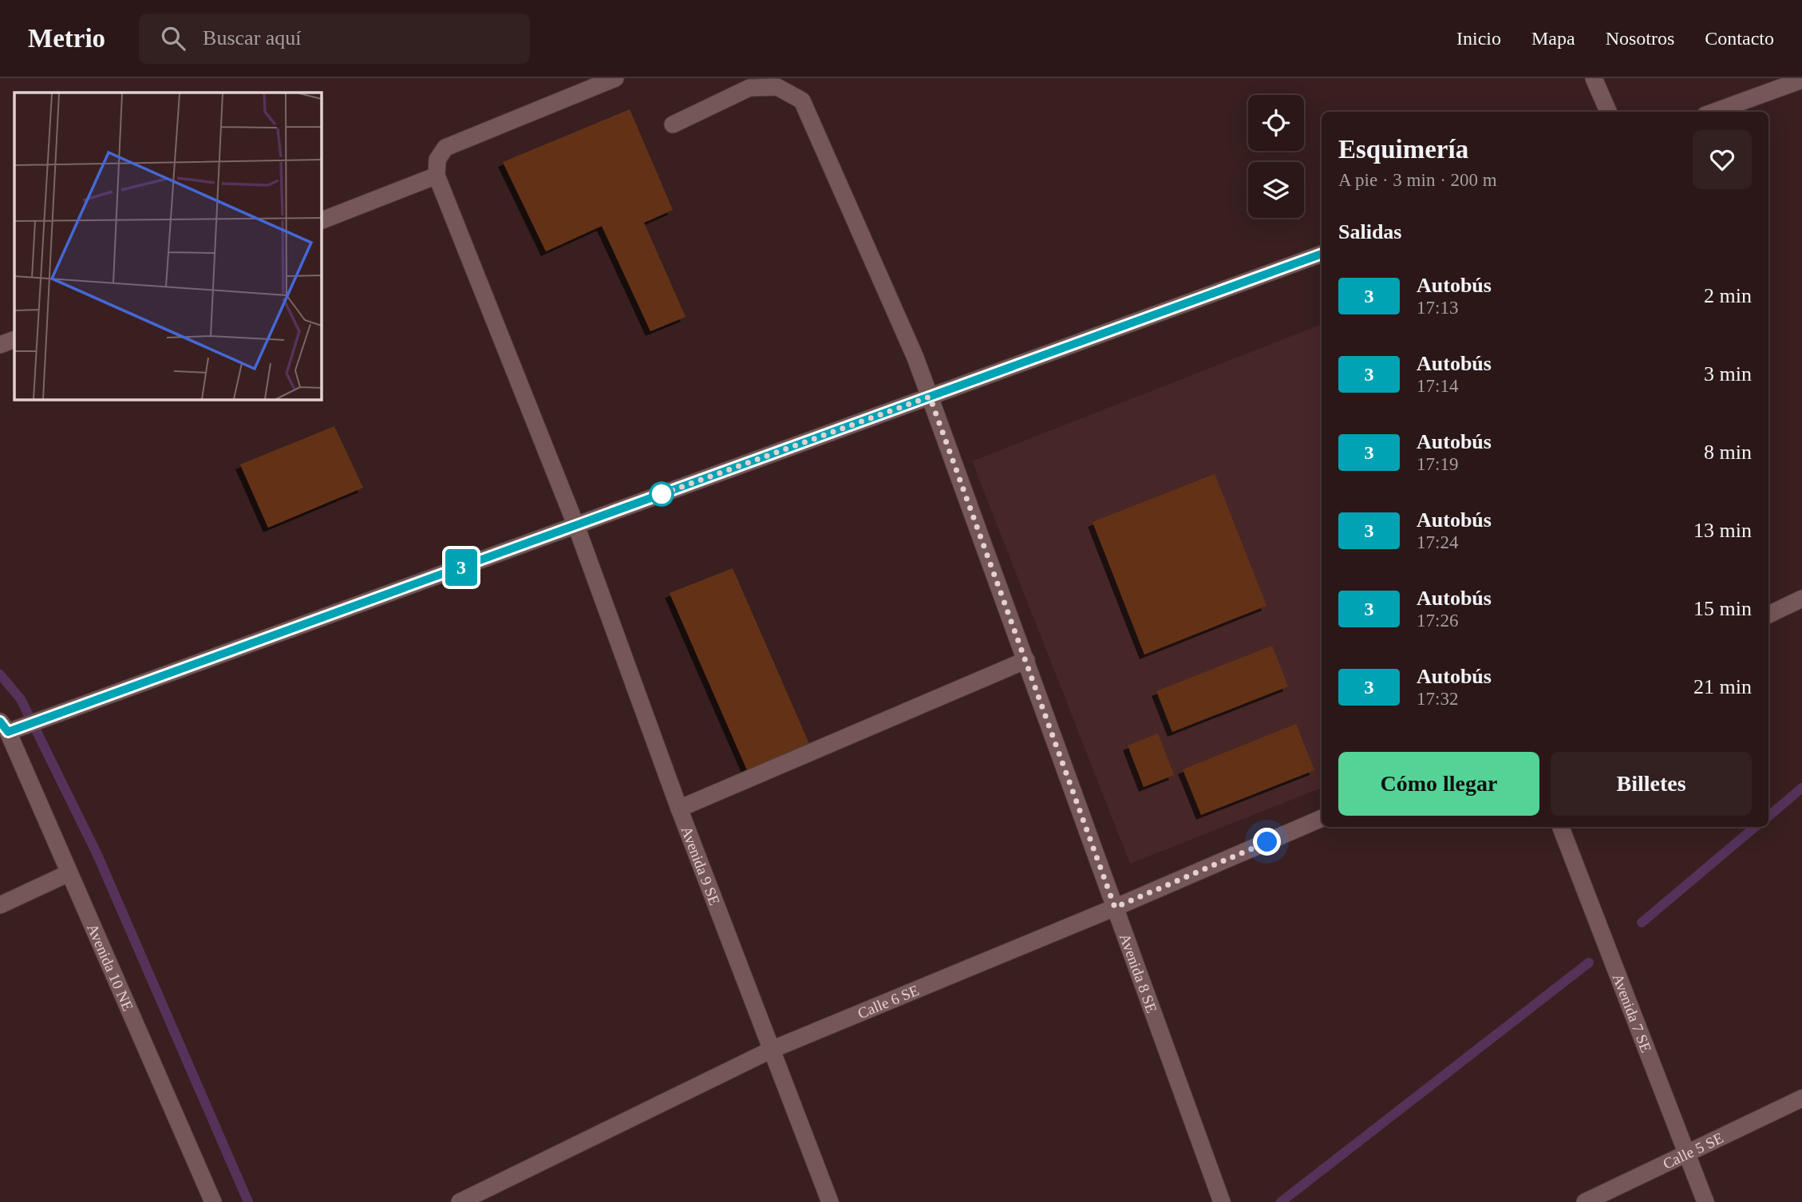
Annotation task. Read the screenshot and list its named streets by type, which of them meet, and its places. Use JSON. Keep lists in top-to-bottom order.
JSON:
{
  "streets": {
    "street": [
      "Avenida 9 SE",
      "Avenida 10 NE",
      "Avenida 8 SE",
      "Calle 6 SE",
      "Avenida 7 SE",
      "Calle 5 SE"
    ]
  },
  "crossings": [
    ["Avenida 9 SE", "Calle 6 SE"],
    ["Avenida 8 SE", "Calle 6 SE"],
    ["Avenida 7 SE", "Calle 5 SE"]
  ],
  "lines": ["bus line 3"],
  "page": {
    "header": "Metrio",
    "search": "Buscar aquí",
    "nav": [
      "Inicio",
      "Mapa",
      "Nosotros",
      "Contacto"
    ],
    "on_map": "3",
    "heading": [
      ["Esquimería", "A pie · 3 min · 200 m"],
      "Salidas"
    ],
    "list": [
      {
        "mark": "3",
        "name": "Autobús",
        "note": "17:13",
        "value": "2 min"
      },
      {
        "mark": "3",
        "name": "Autobús",
        "note": "17:14",
        "value": "3 min"
      },
      {
        "mark": "3",
        "name": "Autobús",
        "note": "17:19",
        "value": "8 min"
      },
      {
        "mark": "3",
        "name": "Autobús",
        "note": "17:24",
        "value": "13 min"
      },
      {
        "mark": "3",
        "name": "Autobús",
        "note": "17:26",
        "value": "15 min"
      },
      {
        "mark": "3",
        "name": "Autobús",
        "note": "17:32",
        "value": "21 min"
      }
    ],
    "buttons": ["Cómo llegar", "Billetes"]
  }
}
